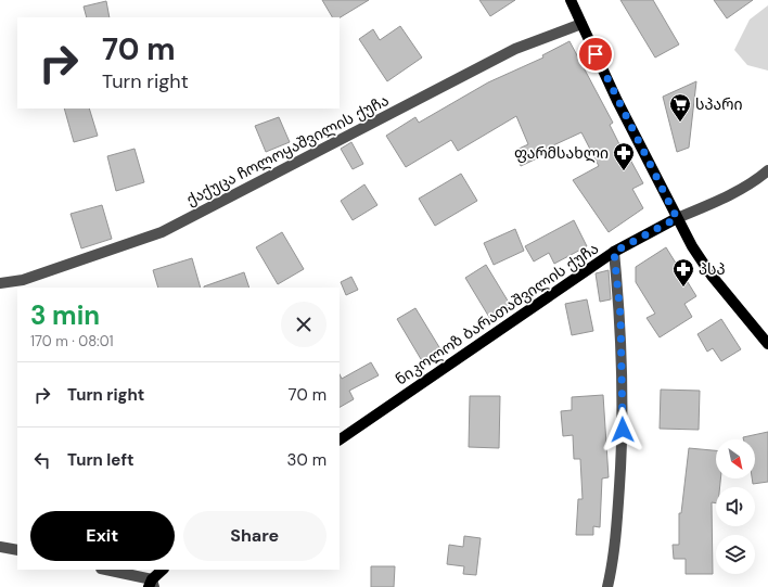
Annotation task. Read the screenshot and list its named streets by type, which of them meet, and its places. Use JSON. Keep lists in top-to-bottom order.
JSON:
{
  "streets": {
    "main road": ["ნიკოლოზ ბარათაშვილის ქუჩა"],
    "street": ["ქაქუცა ჩოლოყაშვილის ქუჩა"]
  },
  "places": {
    "supermarket": ["სპარი"],
    "pharmacy": ["ფარმსახლი", "პსპ"]
  },
  "north": "bottom right",
  "page": {
    "turn": ["70 m", "Turn right"],
    "heading": ["3 min", "170 m · 08:01"],
    "list": [
      {
        "name": "Turn right",
        "value": "70 m"
      },
      {
        "name": "Turn left",
        "value": "30 m"
      }
    ],
    "buttons": ["Exit", "Share"]
  }
}
